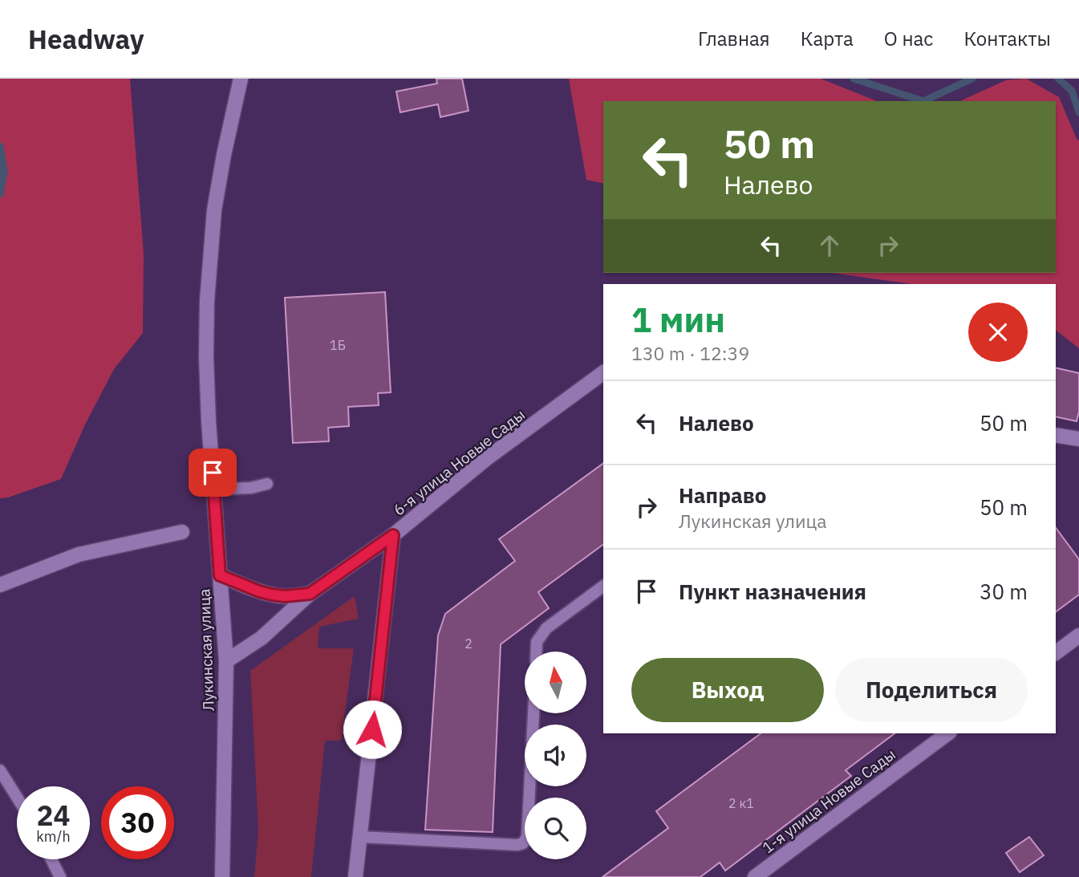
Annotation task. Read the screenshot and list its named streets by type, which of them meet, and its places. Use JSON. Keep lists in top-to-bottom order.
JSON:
{
  "streets": {
    "street": ["6-я улица Новые Сады", "Лукинская улица", "1-я улица Новые Сады"]
  },
  "house_numbers": ["1Б", "2", "2 к1"],
  "north": "top",
  "page": {
    "header": "Headway",
    "nav": [
      "Главная",
      "Карта",
      "О нас",
      "Контакты"
    ],
    "turn": ["50 m", "Налево"],
    "heading": ["1 мин", "130 m · 12:39"],
    "list": [
      {
        "name": "Налево",
        "value": "50 m"
      },
      {
        "name": "Направо",
        "note": "Лукинская улица",
        "value": "50 m"
      },
      {
        "name": "Пункт назначения",
        "value": "30 m"
      }
    ],
    "buttons": ["Выход", "Поделиться"],
    "speed": "24 km/h",
    "limit": "30"
  }
}
